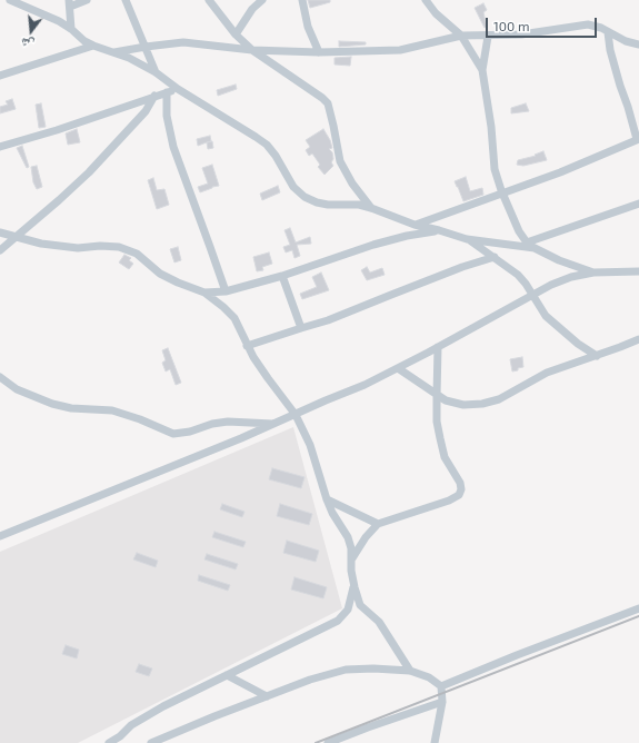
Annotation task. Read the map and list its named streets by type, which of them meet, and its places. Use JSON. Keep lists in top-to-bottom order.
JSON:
{
  "scale_bar": "100 m",
  "north": "bottom"
}
